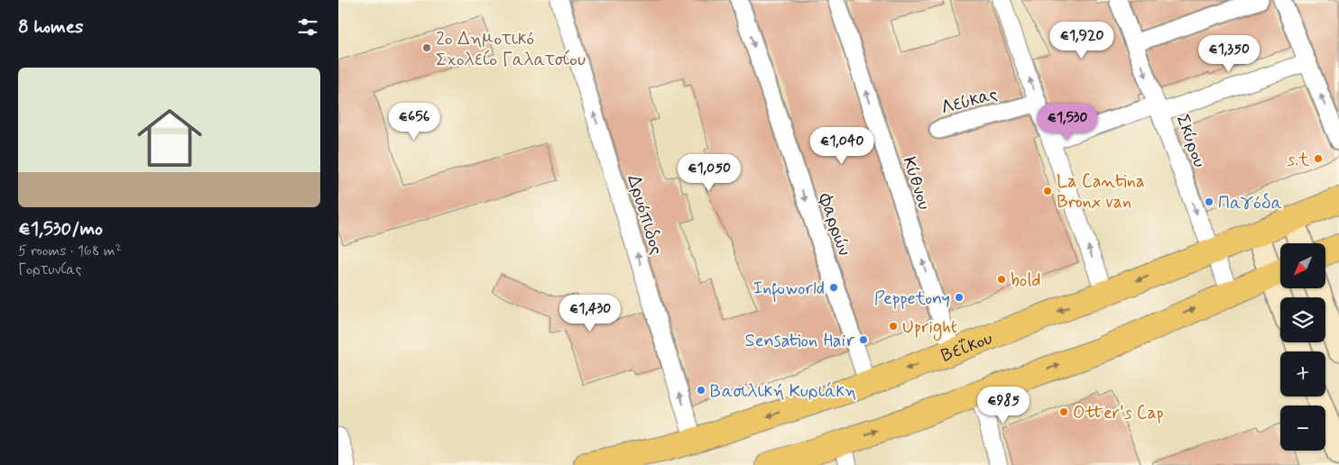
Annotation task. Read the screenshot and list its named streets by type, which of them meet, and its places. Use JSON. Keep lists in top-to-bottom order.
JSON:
{
  "streets": {
    "main road": ["Βεΐκου"],
    "street": [
      "Λεύκας",
      "Σκύρου",
      "Κύθνου",
      "Δρυόπιδος",
      "Φαρρών"
    ]
  },
  "crossings": [
    ["Σκύρου", "Βεΐκου"],
    ["Κύθνου", "Βεΐκου"],
    ["Δρυόπιδος", "Βεΐκου"],
    ["Φαρρών", "Βεΐκου"]
  ],
  "one_way": ["Κύθνου", "Δρυόπιδος", "Φαρρών"],
  "places": [
    "2ο Δημοτικό Σχολείο Γαλατσίου",
    "s.t",
    "La Cantina Bronx van",
    "Παγόδα",
    "bold",
    "Infoworld",
    "Peppetony",
    "Upright",
    "Sensation Hair",
    "Βασιλική Κυριάκη",
    "Otter's Cap"
  ],
  "north": "bottom left",
  "page": {
    "heading": "8 homes",
    "price": [
      "€1,920",
      "€1,350",
      "€656",
      "€1,530",
      "€1,040",
      "€1,050",
      "€1,430",
      "€985"
    ],
    "list": [
      {
        "name": "€1,530/mo",
        "note": "5 rooms · 168 m² · Γορτυνίας"
      }
    ],
    "map_buttons": ["+", "−"]
  }
}
